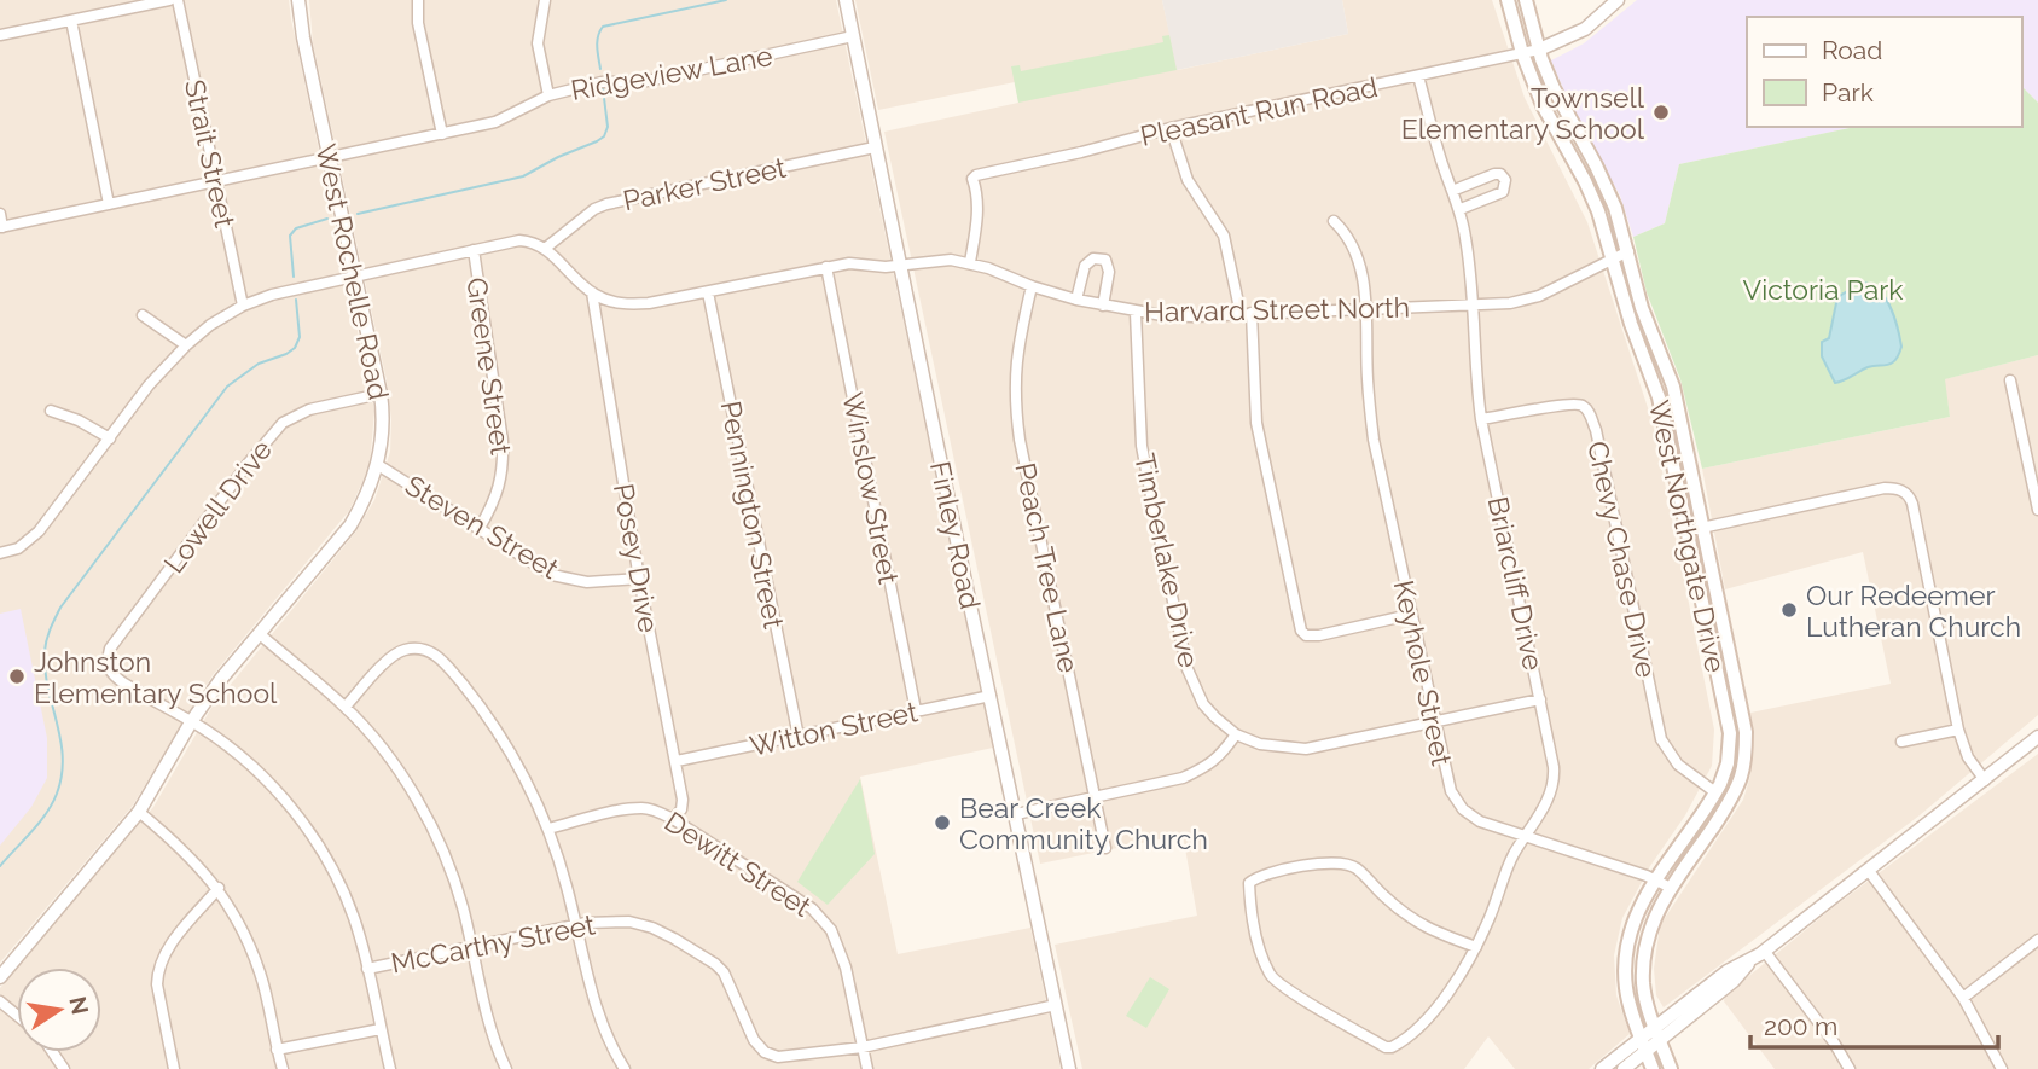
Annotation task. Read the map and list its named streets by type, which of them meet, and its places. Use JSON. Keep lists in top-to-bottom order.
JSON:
{
  "streets": {
    "main road": ["West Northgate Drive"],
    "street": [
      "Ridgeview Lane",
      "Pleasant Run Road",
      "Strait Street",
      "Parker Street",
      "West Rochelle Road",
      "Harvard Street North",
      "Greene Street",
      "Winslow Street",
      "Lowell Drive",
      "Pennington Street",
      "Steven Street",
      "Finley Road",
      "Posey Drive",
      "Chevy Chase Drive",
      "Timberlake Drive",
      "Peach Tree Lane",
      "Briarcliff Drive",
      "Keyhole Street",
      "Witton Street",
      "Dewitt Street",
      "McCarthy Street"
    ]
  },
  "crossings": [
    ["Ridgeview Lane", "Strait Street"],
    ["Ridgeview Lane", "West Rochelle Road"],
    ["Ridgeview Lane", "Finley Road"],
    ["Pleasant Run Road", "Harvard Street North"],
    ["Pleasant Run Road", "West Northgate Drive"],
    ["Pleasant Run Road", "Briarcliff Drive"],
    ["Parker Street", "Harvard Street North"],
    ["Parker Street", "Finley Road"],
    ["West Rochelle Road", "Lowell Drive"],
    ["West Rochelle Road", "Steven Street"],
    ["Harvard Street North", "Winslow Street"],
    ["Harvard Street North", "Pennington Street"],
    ["Harvard Street North", "Finley Road"],
    ["Harvard Street North", "West Northgate Drive"],
    ["Harvard Street North", "Posey Drive"],
    ["Harvard Street North", "Timberlake Drive"],
    ["Harvard Street North", "Peach Tree Lane"],
    ["Harvard Street North", "Briarcliff Drive"],
    ["Harvard Street North", "Keyhole Street"],
    ["Greene Street", "Steven Street"],
    ["Winslow Street", "Witton Street"],
    ["Pennington Street", "Witton Street"],
    ["Steven Street", "Posey Drive"],
    ["Finley Road", "Witton Street"],
    ["Finley Road", "McCarthy Street"],
    ["West Northgate Drive", "Chevy Chase Drive"],
    ["West Northgate Drive", "Keyhole Street"],
    ["Posey Drive", "Witton Street"],
    ["Posey Drive", "Dewitt Street"],
    ["Chevy Chase Drive", "Briarcliff Drive"],
    ["Timberlake Drive", "Briarcliff Drive"],
    ["Timberlake Drive", "Keyhole Street"],
    ["Briarcliff Drive", "Keyhole Street"],
    ["Dewitt Street", "McCarthy Street"]
  ],
  "parks": ["Victoria Park"],
  "places": [
    "Townsell Elementary School",
    "Our Redeemer Lutheran Church",
    "Johnston Elementary School",
    "Bear Creek Community Church"
  ],
  "legend": ["Road", "Park"],
  "scale_bar": "200 m",
  "north": "right"
}
